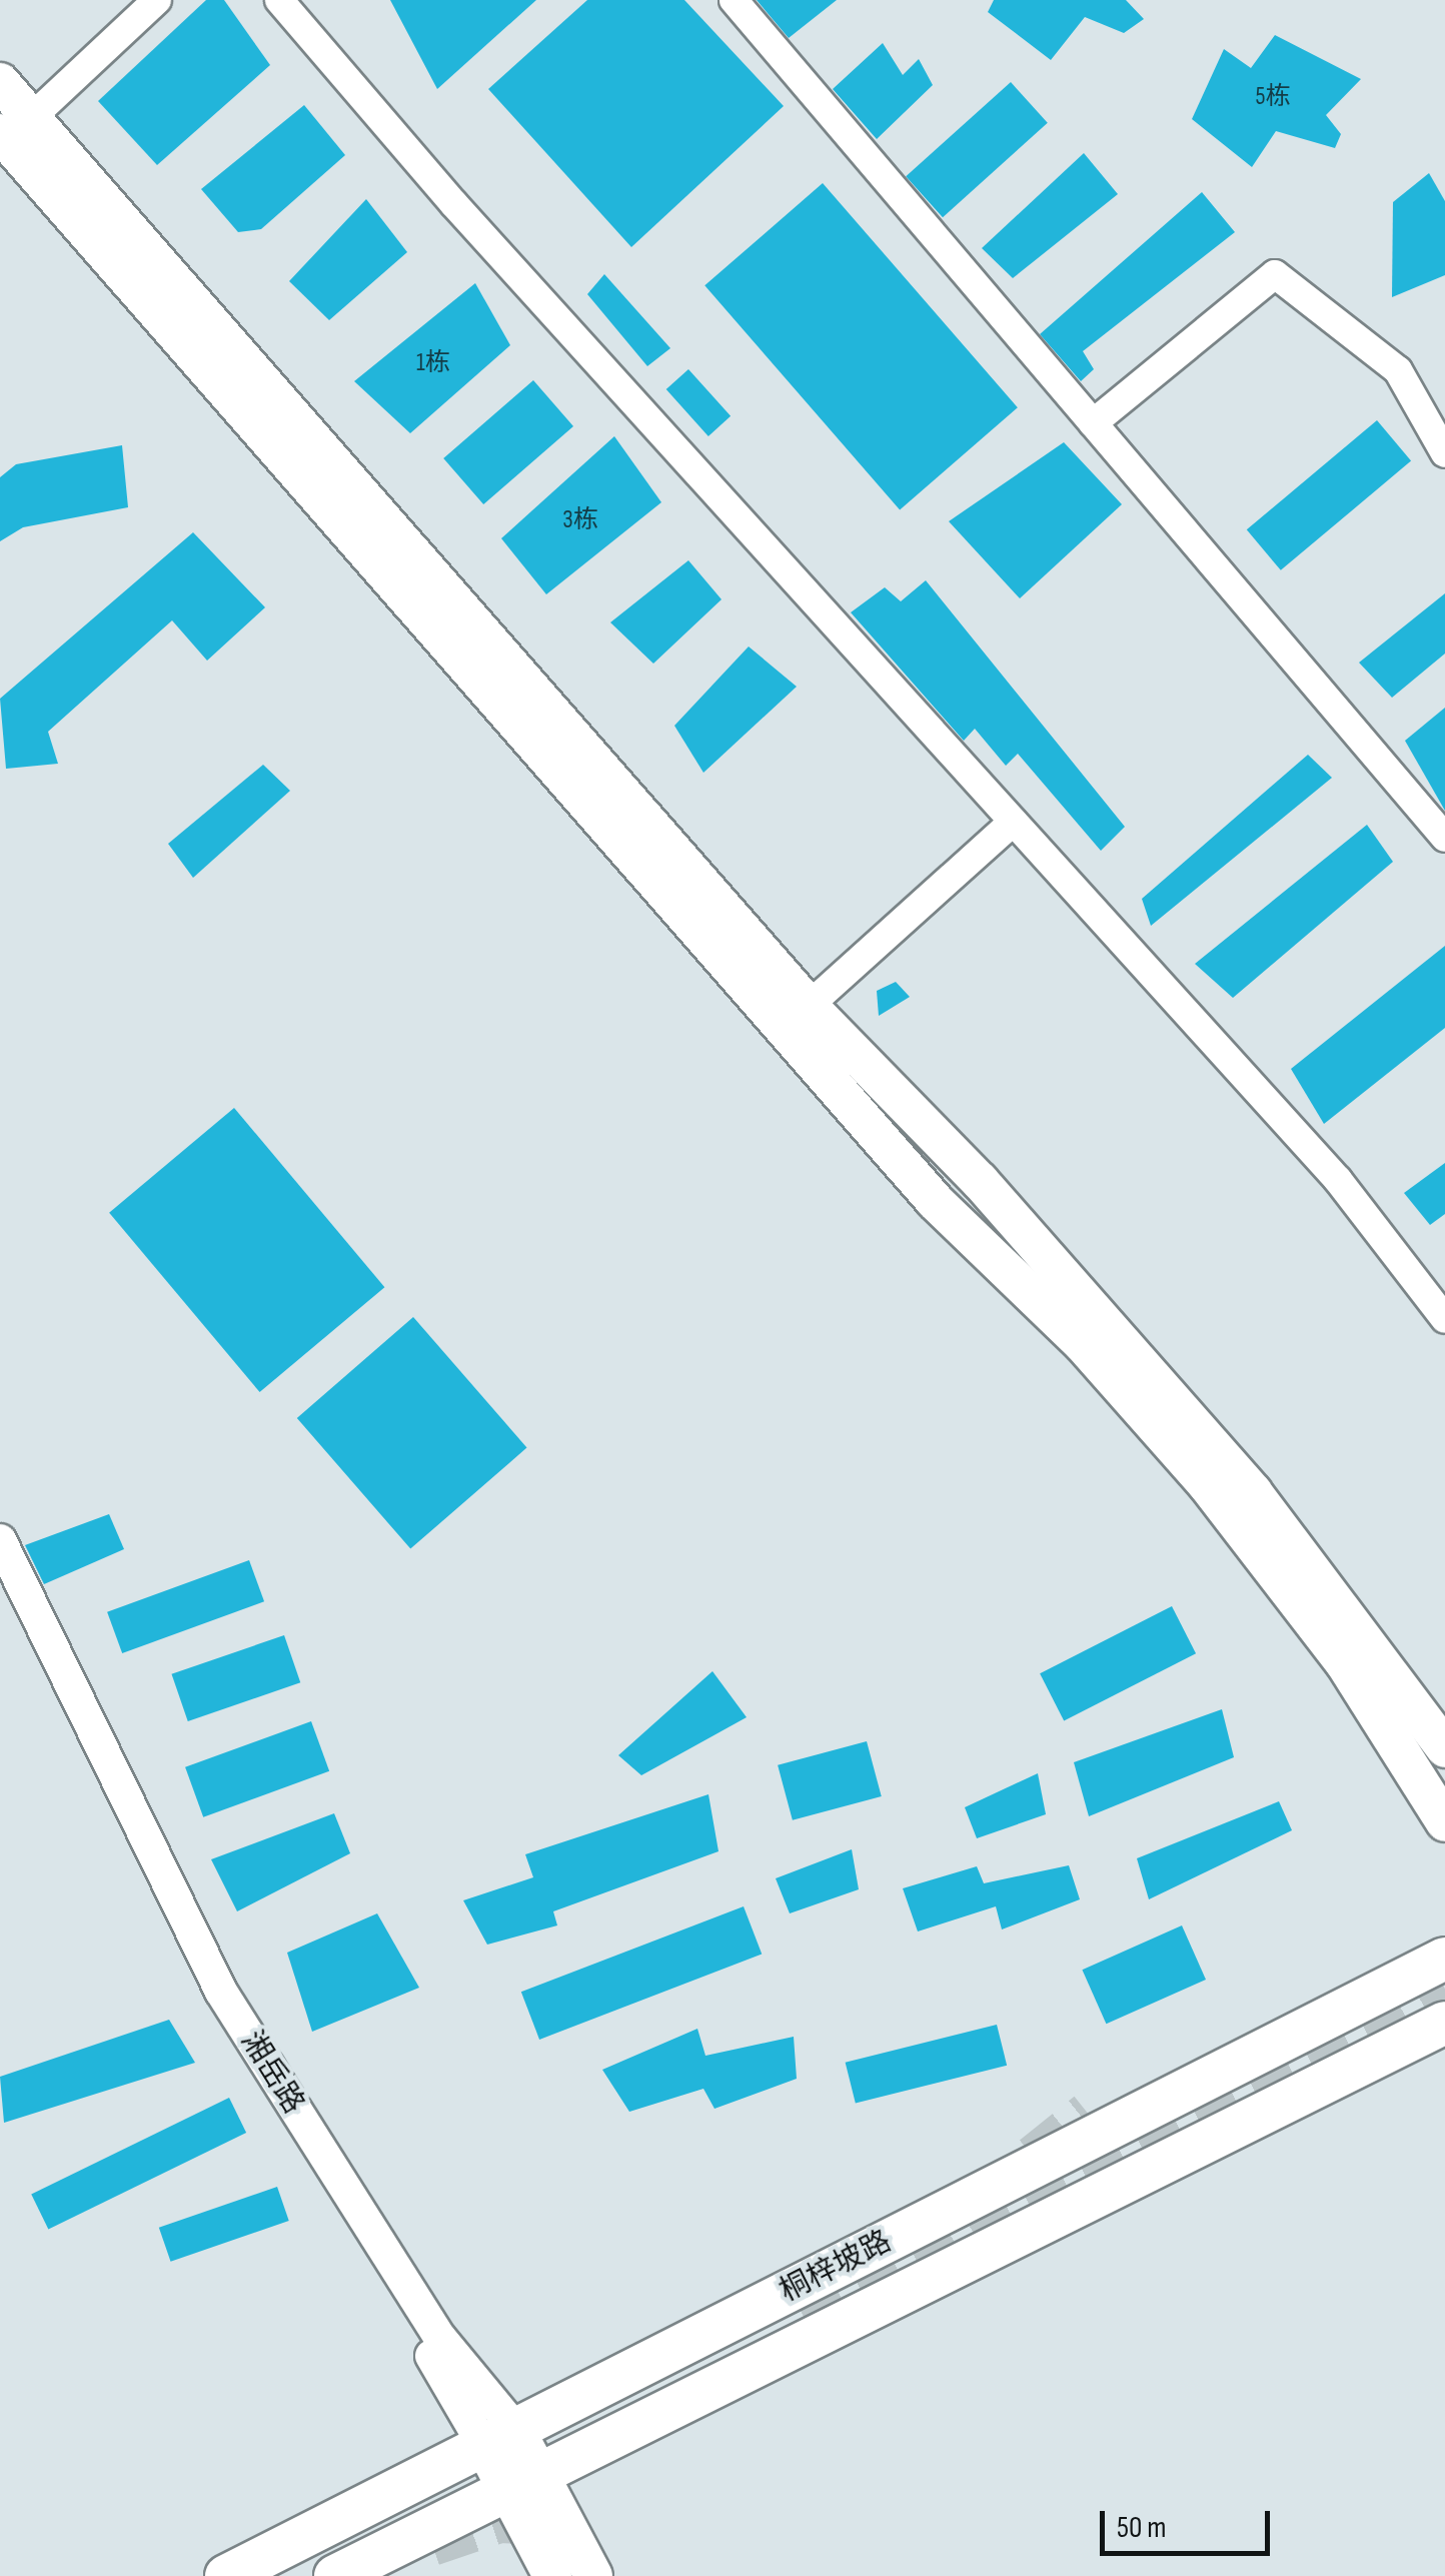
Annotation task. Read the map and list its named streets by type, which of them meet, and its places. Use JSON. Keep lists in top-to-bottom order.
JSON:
{
  "streets": {
    "main road": ["湘岳路", "桐梓坡路"]
  },
  "crossings": [
    ["湘岳路", "桐梓坡路"]
  ],
  "house_numbers": ["5栋", "1栋", "3栋"],
  "scale_bar": "50 m"
}
